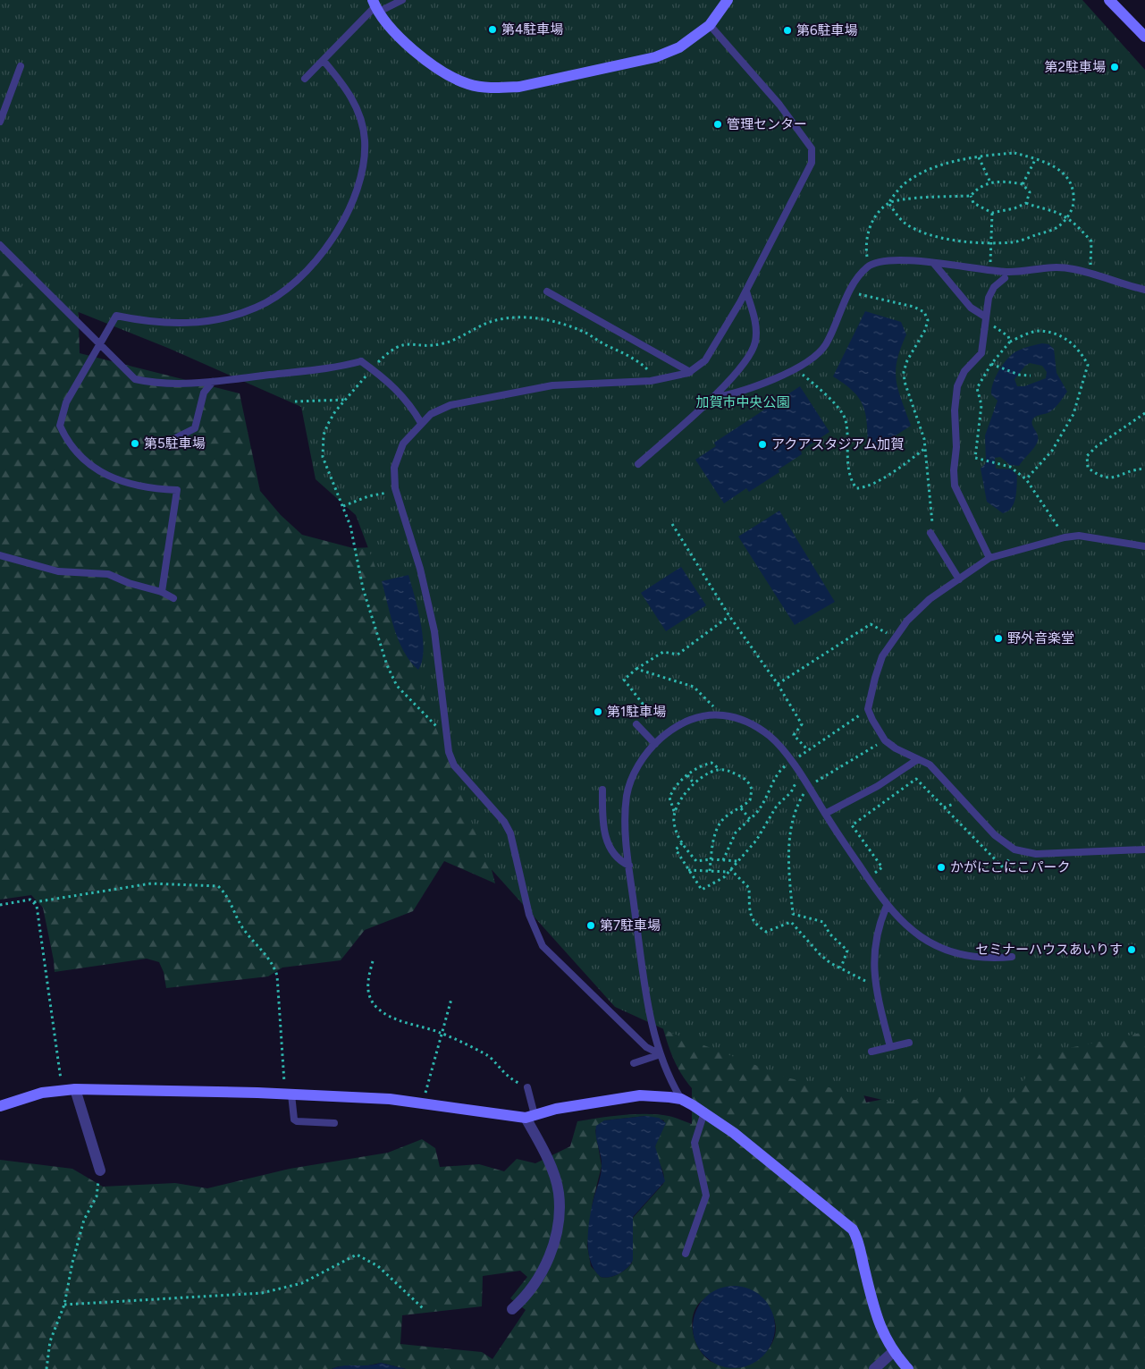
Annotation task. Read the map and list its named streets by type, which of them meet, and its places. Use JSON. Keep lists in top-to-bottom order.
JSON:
{
  "parks": ["加賀市中央公園"],
  "places": [
    "第4駐車場",
    "第6駐車場",
    "第2駐車場",
    "管理センター",
    "第5駐車場",
    "アクアスタジアム加賀",
    "野外音楽堂",
    "第1駐車場",
    "かがにこにこパーク",
    "第7駐車場",
    "セミナーハウスあいりす"
  ]
}
